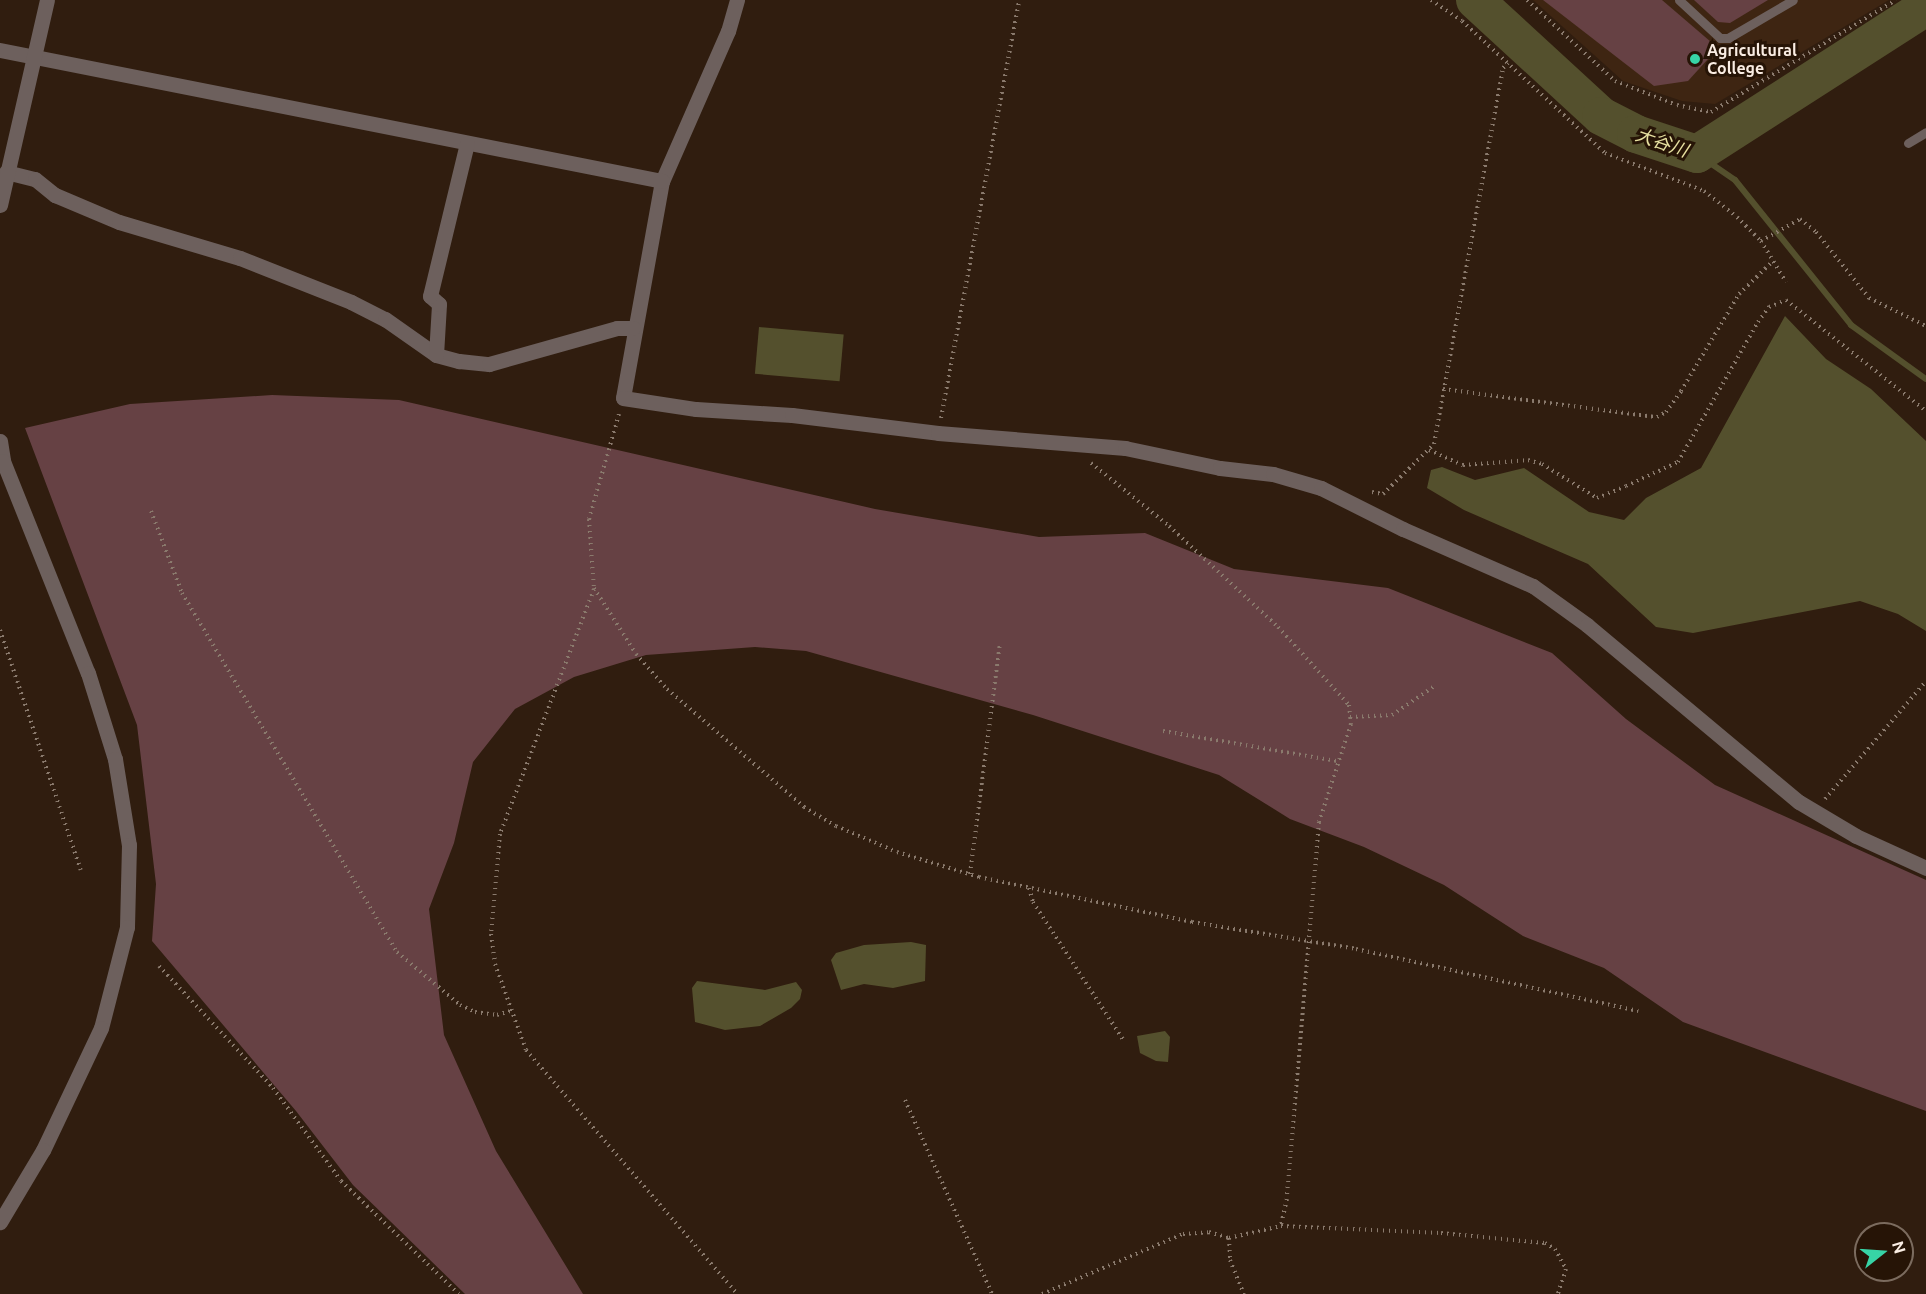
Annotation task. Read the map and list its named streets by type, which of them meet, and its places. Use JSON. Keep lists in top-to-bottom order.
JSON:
{
  "water": ["大谷川"],
  "places": ["Agricultural College"],
  "north": "right"
}
